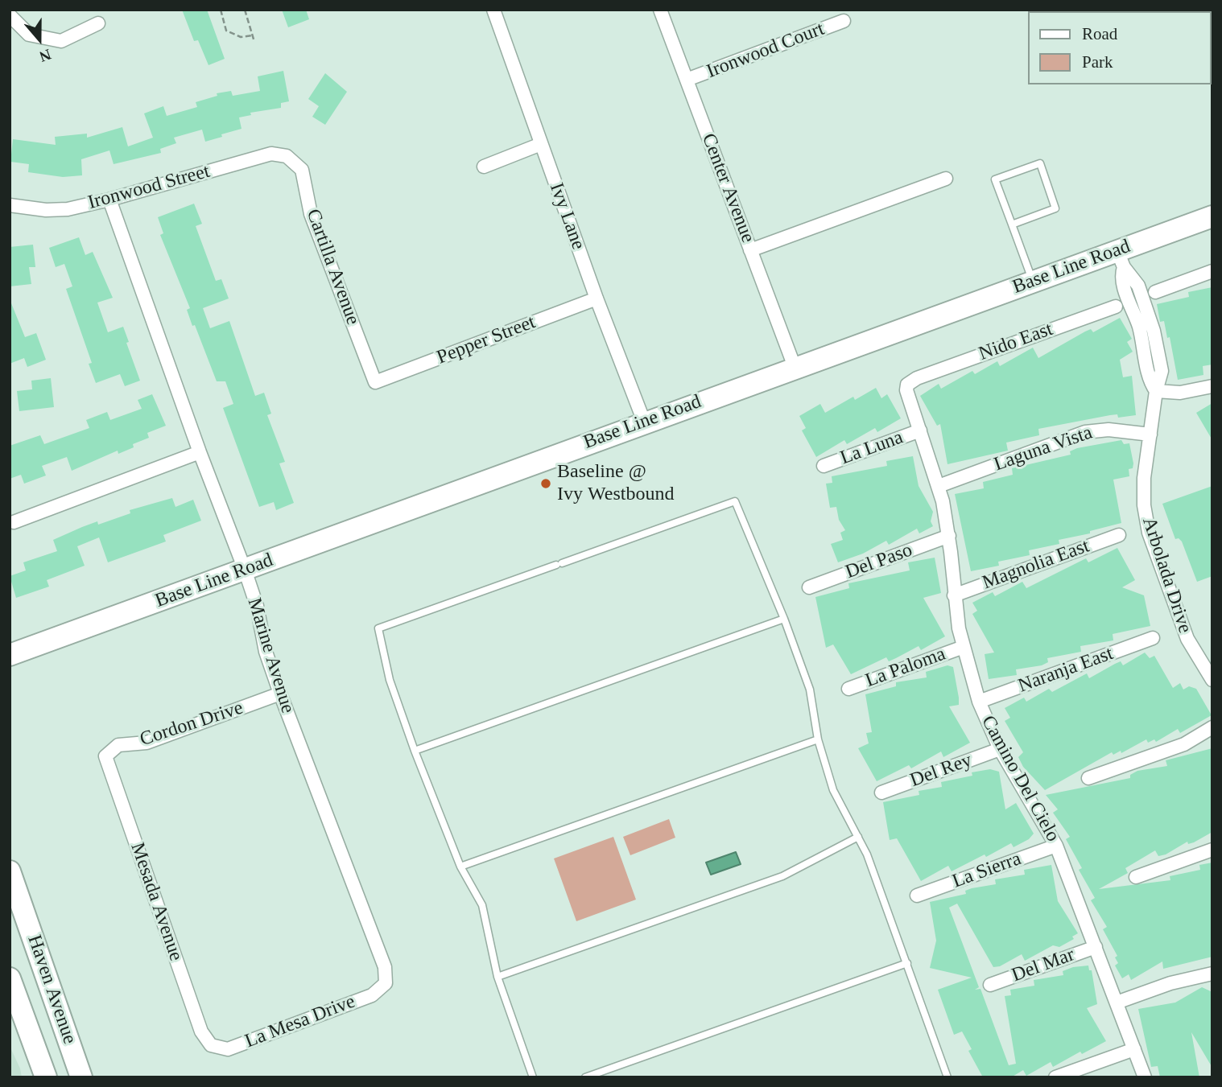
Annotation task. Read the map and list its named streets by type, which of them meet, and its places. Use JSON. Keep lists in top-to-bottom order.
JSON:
{
  "streets": {
    "main road": ["Base Line Road", "Haven Avenue"],
    "street": [
      "Ironwood Court",
      "Ironwood Street",
      "Center Avenue",
      "Ivy Lane",
      "Cartilla Avenue",
      "Pepper Street",
      "Nido East",
      "La Luna",
      "Laguna Vista",
      "Del Paso",
      "Magnolia East",
      "Arbolada Drive",
      "Marine Avenue",
      "La Paloma",
      "Naranja East",
      "Cordon Drive",
      "Del Rey",
      "Camino Del Cielo",
      "La Sierra",
      "Mesada Avenue",
      "Del Mar",
      "La Mesa Drive"
    ]
  },
  "crossings": [
    ["Ironwood Court", "Center Avenue"],
    ["Ironwood Street", "Cartilla Avenue"],
    ["Ironwood Street", "Marine Avenue"],
    ["Center Avenue", "Base Line Road"],
    ["Ivy Lane", "Base Line Road"],
    ["Ivy Lane", "Pepper Street"],
    ["Cartilla Avenue", "Pepper Street"],
    ["Base Line Road", "Arbolada Drive"],
    ["Base Line Road", "Marine Avenue"],
    ["Nido East", "Camino Del Cielo"],
    ["La Luna", "Camino Del Cielo"],
    ["Laguna Vista", "Arbolada Drive"],
    ["Laguna Vista", "Camino Del Cielo"],
    ["Del Paso", "Camino Del Cielo"],
    ["Magnolia East", "Camino Del Cielo"],
    ["Marine Avenue", "Cordon Drive"],
    ["Marine Avenue", "La Mesa Drive"],
    ["La Paloma", "Camino Del Cielo"],
    ["Naranja East", "Camino Del Cielo"],
    ["Cordon Drive", "Mesada Avenue"],
    ["Del Rey", "Camino Del Cielo"],
    ["Camino Del Cielo", "La Sierra"],
    ["Camino Del Cielo", "Del Mar"],
    ["Mesada Avenue", "La Mesa Drive"]
  ],
  "places": ["Baseline @ Ivy Westbound"],
  "legend": ["Road", "Park"],
  "north": "bottom"
}
